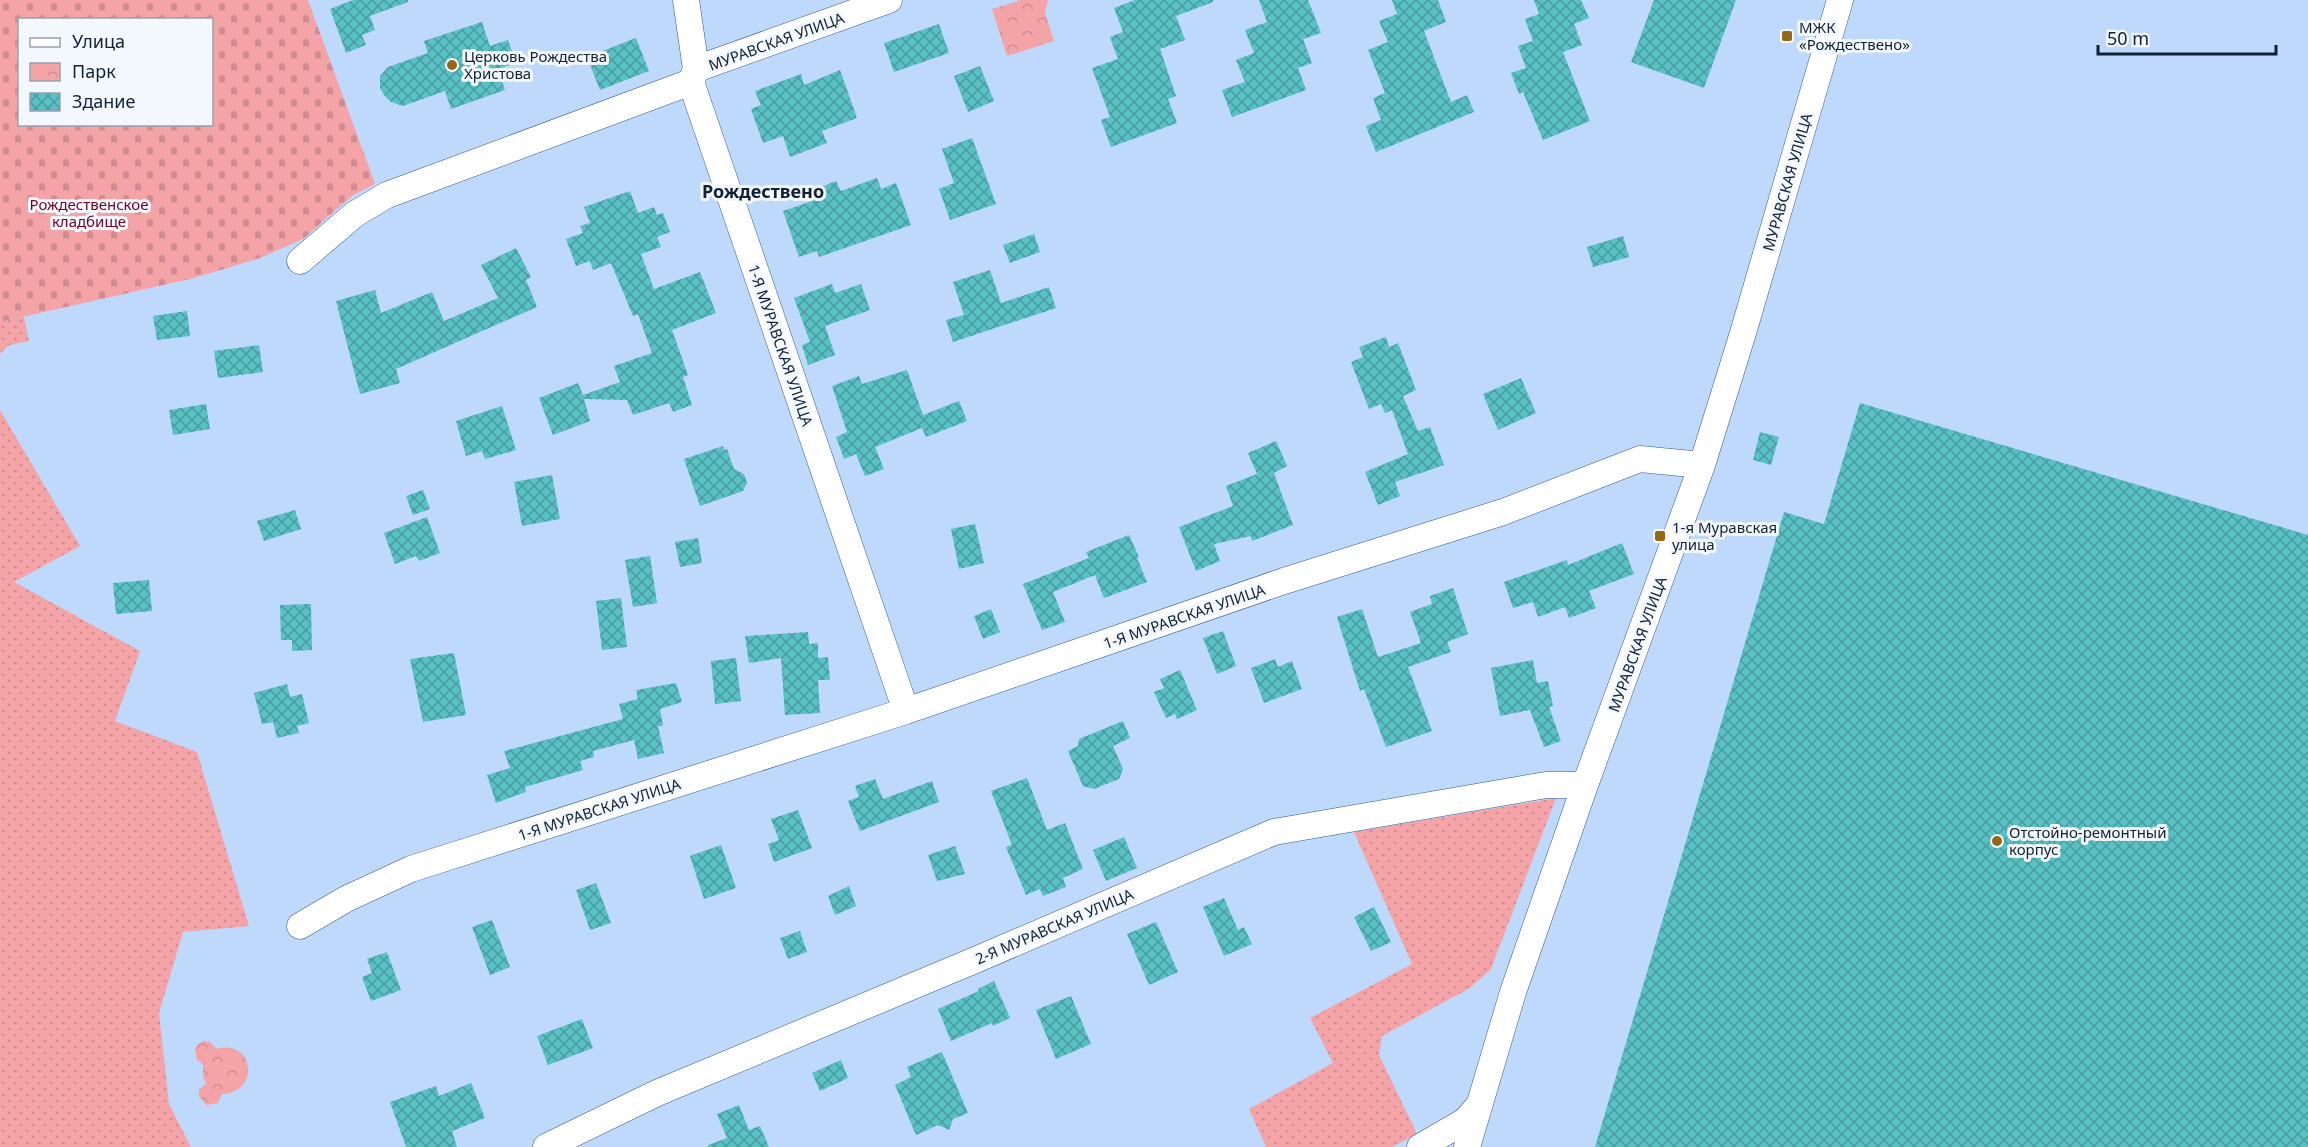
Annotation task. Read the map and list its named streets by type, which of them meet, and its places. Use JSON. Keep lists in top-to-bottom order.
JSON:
{
  "streets": {
    "street": ["МУРАВСКАЯ УЛИЦА", "1-Я МУРАВСКАЯ УЛИЦА", "2-Я МУРАВСКАЯ УЛИЦА"]
  },
  "crossings": [
    ["МУРАВСКАЯ УЛИЦА", "1-Я МУРАВСКАЯ УЛИЦА"],
    ["МУРАВСКАЯ УЛИЦА", "2-Я МУРАВСКАЯ УЛИЦА"]
  ],
  "districts": ["Рождествено"],
  "parks": ["Рождественское кладбище"],
  "places": {
    "transit": ["МЖК «Рождествено»", "1-я Муравская улица"],
    "other": ["Церковь Рождества Христова", "Отстойно-ремонтный корпус"]
  },
  "legend": ["Улица", "Парк", "Здание"],
  "scale_bar": "50 m"
}
